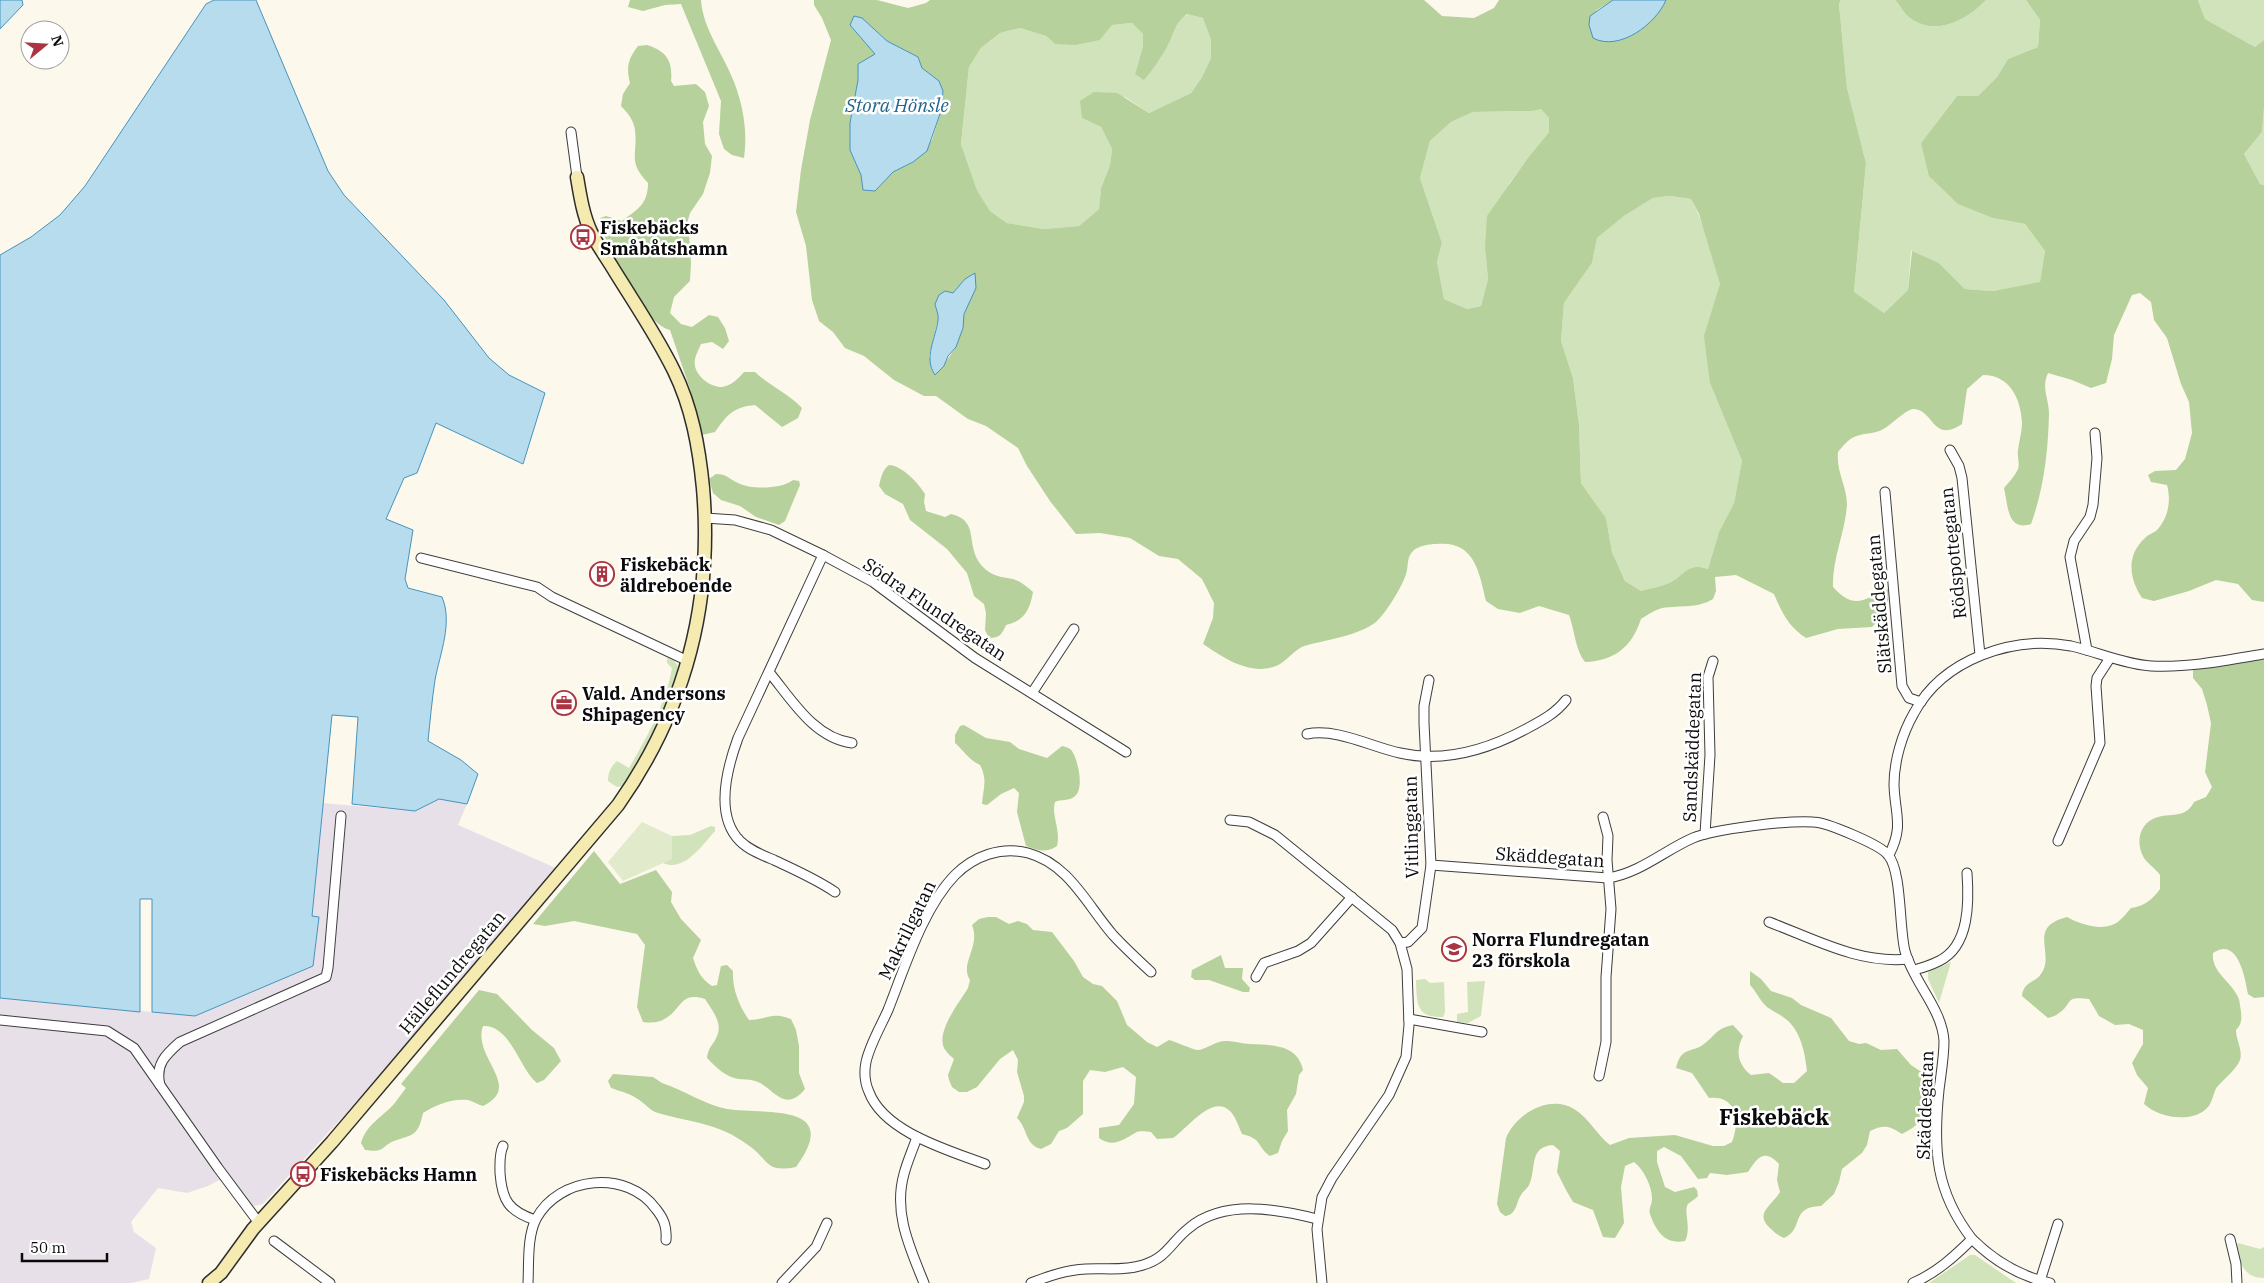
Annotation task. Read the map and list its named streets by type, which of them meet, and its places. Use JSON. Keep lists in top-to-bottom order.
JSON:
{
  "streets": {
    "street": [
      "Rödspottegatan",
      "Slätskäddegatan",
      "Södra Flundregatan",
      "Sandskäddegatan",
      "Vitlinggatan",
      "Skäddegatan",
      "Makrillgatan",
      "Hälleflundregatan"
    ]
  },
  "crossings": [
    ["Södra Flundregatan", "Hälleflundregatan"],
    ["Sandskäddegatan", "Skäddegatan"],
    ["Vitlinggatan", "Skäddegatan"]
  ],
  "districts": ["Fiskebäck"],
  "water": ["Stora Hönsle"],
  "places": {
    "bus stop": ["Fiskebäcks Småbåtshamn", "Fiskebäcks Hamn"],
    "building": ["Fiskebäck äldreboende"],
    "office": ["Vald. Andersons Shipagency"],
    "school or university": ["Norra Flundregatan 23 förskola"]
  },
  "scale_bar": "50 m",
  "north": "right"
}
